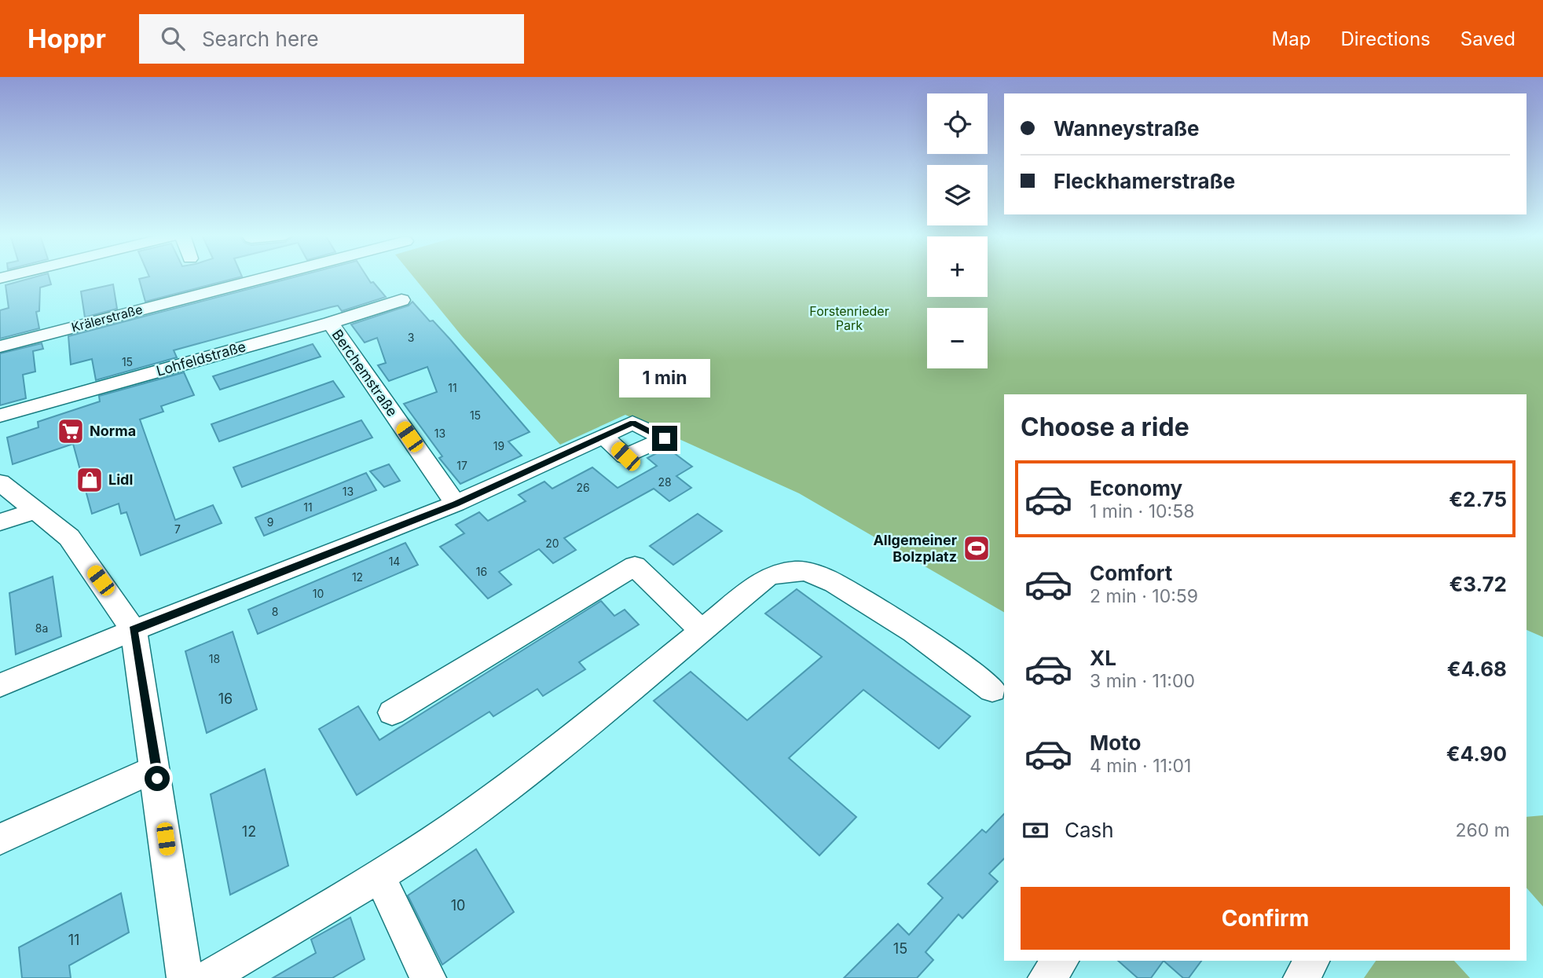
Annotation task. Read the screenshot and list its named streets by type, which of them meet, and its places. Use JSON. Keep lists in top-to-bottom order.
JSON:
{
  "streets": {
    "street": ["Krälerstraße", "Lohfeldstraße", "Berchemstraße"]
  },
  "crossings": [
    ["Lohfeldstraße", "Berchemstraße"]
  ],
  "parks": ["Forstenrieder Park"],
  "places": {
    "supermarket": ["Norma"],
    "shop": ["Lidl"],
    "sports": ["Allgemeiner Bolzplatz"]
  },
  "house_numbers": [
    "3",
    "15",
    "11",
    "15",
    "13",
    "19",
    "17",
    "28",
    "26",
    "13",
    "11",
    "9",
    "7",
    "20",
    "14",
    "16",
    "12",
    "10",
    "8",
    "8a",
    "18",
    "16",
    "12",
    "10",
    "11",
    "15"
  ],
  "page": {
    "header": "Hoppr",
    "search": "Search here",
    "nav": ["Map", "Directions", "Saved"],
    "map_buttons": ["+", "−"],
    "banner": ["Wanneystraße", "Fleckhamerstraße"],
    "bubble": "1 min",
    "heading": "Choose a ride",
    "list": [
      {
        "name": "Economy",
        "note": "1 min · 10:58",
        "value": "€2.75"
      },
      {
        "name": "Comfort",
        "note": "2 min · 10:59",
        "value": "€3.72"
      },
      {
        "name": "XL",
        "note": "3 min · 11:00",
        "value": "€4.68"
      },
      {
        "name": "Moto",
        "note": "4 min · 11:01",
        "value": "€4.90"
      }
    ],
    "pay": ["Cash", "260 m"],
    "buttons": "Confirm"
  }
}
